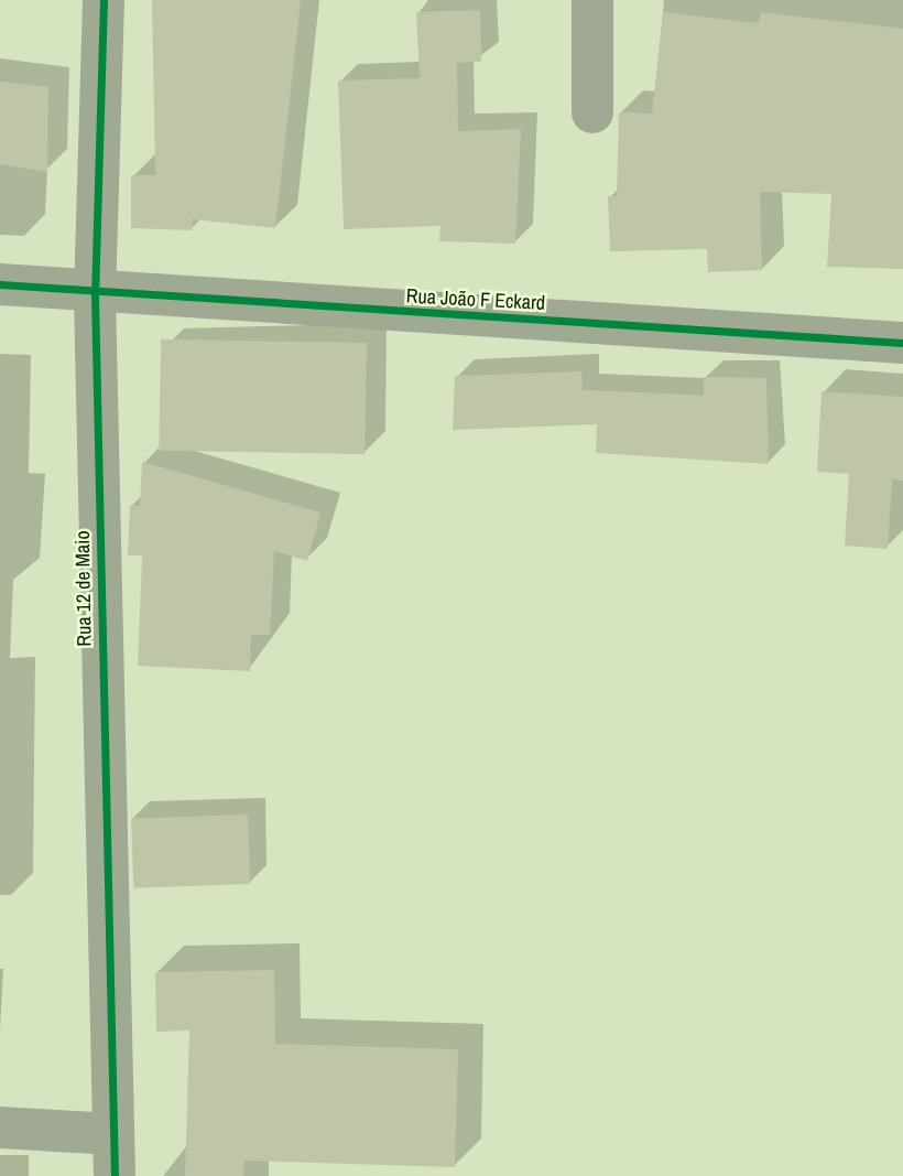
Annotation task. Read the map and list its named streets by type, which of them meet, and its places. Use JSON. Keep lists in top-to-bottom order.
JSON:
{
  "streets": {
    "street": ["Rua João F Eckard", "Rua 12 de Maio"]
  },
  "crossings": [
    ["Rua João F Eckard", "Rua 12 de Maio"]
  ]
}
